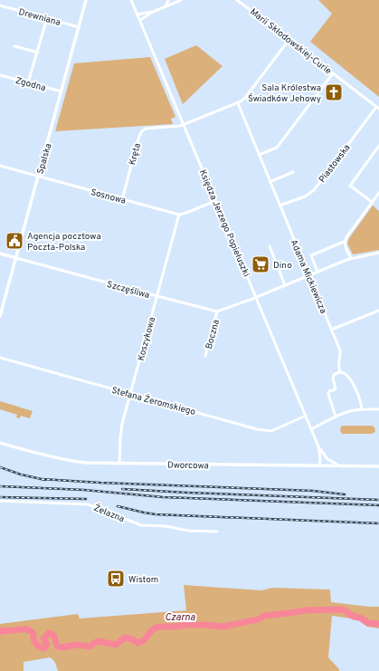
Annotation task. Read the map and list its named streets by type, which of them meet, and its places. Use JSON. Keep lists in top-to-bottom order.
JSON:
{
  "streets": {
    "street": [
      "Drewniana",
      "Marii Skłodowskiej-Curie",
      "Zgodna",
      "Kręta",
      "Spalska",
      "Piastowska",
      "Sosnowa",
      "Księdza Jerzego Popiełuszki",
      "Adama Mickiewicza",
      "Szczęśliwa",
      "Boczna",
      "Koszykowa",
      "Stefana Żeromskiego",
      "Dworcowa",
      "Żelazna"
    ]
  },
  "crossings": [
    ["Drewniana", "Spalska"],
    ["Marii Skłodowskiej-Curie", "Piastowska"],
    ["Zgodna", "Spalska"],
    ["Kręta", "Sosnowa"],
    ["Kręta", "Księdza Jerzego Popiełuszki"],
    ["Kręta", "Adama Mickiewicza"],
    ["Spalska", "Sosnowa"],
    ["Spalska", "Szczęśliwa"],
    ["Piastowska", "Adama Mickiewicza"],
    ["Sosnowa", "Koszykowa"],
    ["Księdza Jerzego Popiełuszki", "Stefana Żeromskiego"],
    ["Księdza Jerzego Popiełuszki", "Dworcowa"],
    ["Szczęśliwa", "Boczna"],
    ["Szczęśliwa", "Koszykowa"],
    ["Koszykowa", "Stefana Żeromskiego"],
    ["Koszykowa", "Dworcowa"]
  ],
  "water": ["Czarna"],
  "places": {
    "church": ["Sala Królestwa Świadków Jehowy"],
    "public building": ["Agencja pocztowa Poczta-Polska"],
    "supermarket": ["Dino"],
    "bus stop": ["Wistom"]
  }
}
